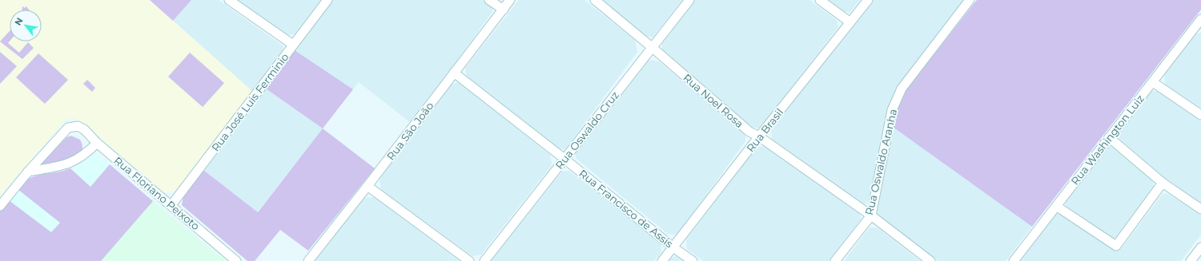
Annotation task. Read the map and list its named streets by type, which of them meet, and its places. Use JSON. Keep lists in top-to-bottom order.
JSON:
{
  "streets": {
    "street": [
      "Rua Noel Rosa",
      "Rua José Luis Ferminio",
      "Rua Oswaldo Cruz",
      "Rua Brasil",
      "Rua São João",
      "Rua Washington Luiz",
      "Rua Oswaldo Aranha",
      "Rua Floriano Peixoto",
      "Rua Francisco de Assis"
    ]
  },
  "crossings": [
    ["Rua Noel Rosa", "Rua Oswaldo Cruz"],
    ["Rua Noel Rosa", "Rua Brasil"],
    ["Rua Noel Rosa", "Rua Oswaldo Aranha"],
    ["Rua José Luis Ferminio", "Rua Floriano Peixoto"],
    ["Rua Oswaldo Cruz", "Rua Francisco de Assis"],
    ["Rua Brasil", "Rua Francisco de Assis"],
    ["Rua São João", "Rua Francisco de Assis"]
  ],
  "north": "top left"
}
